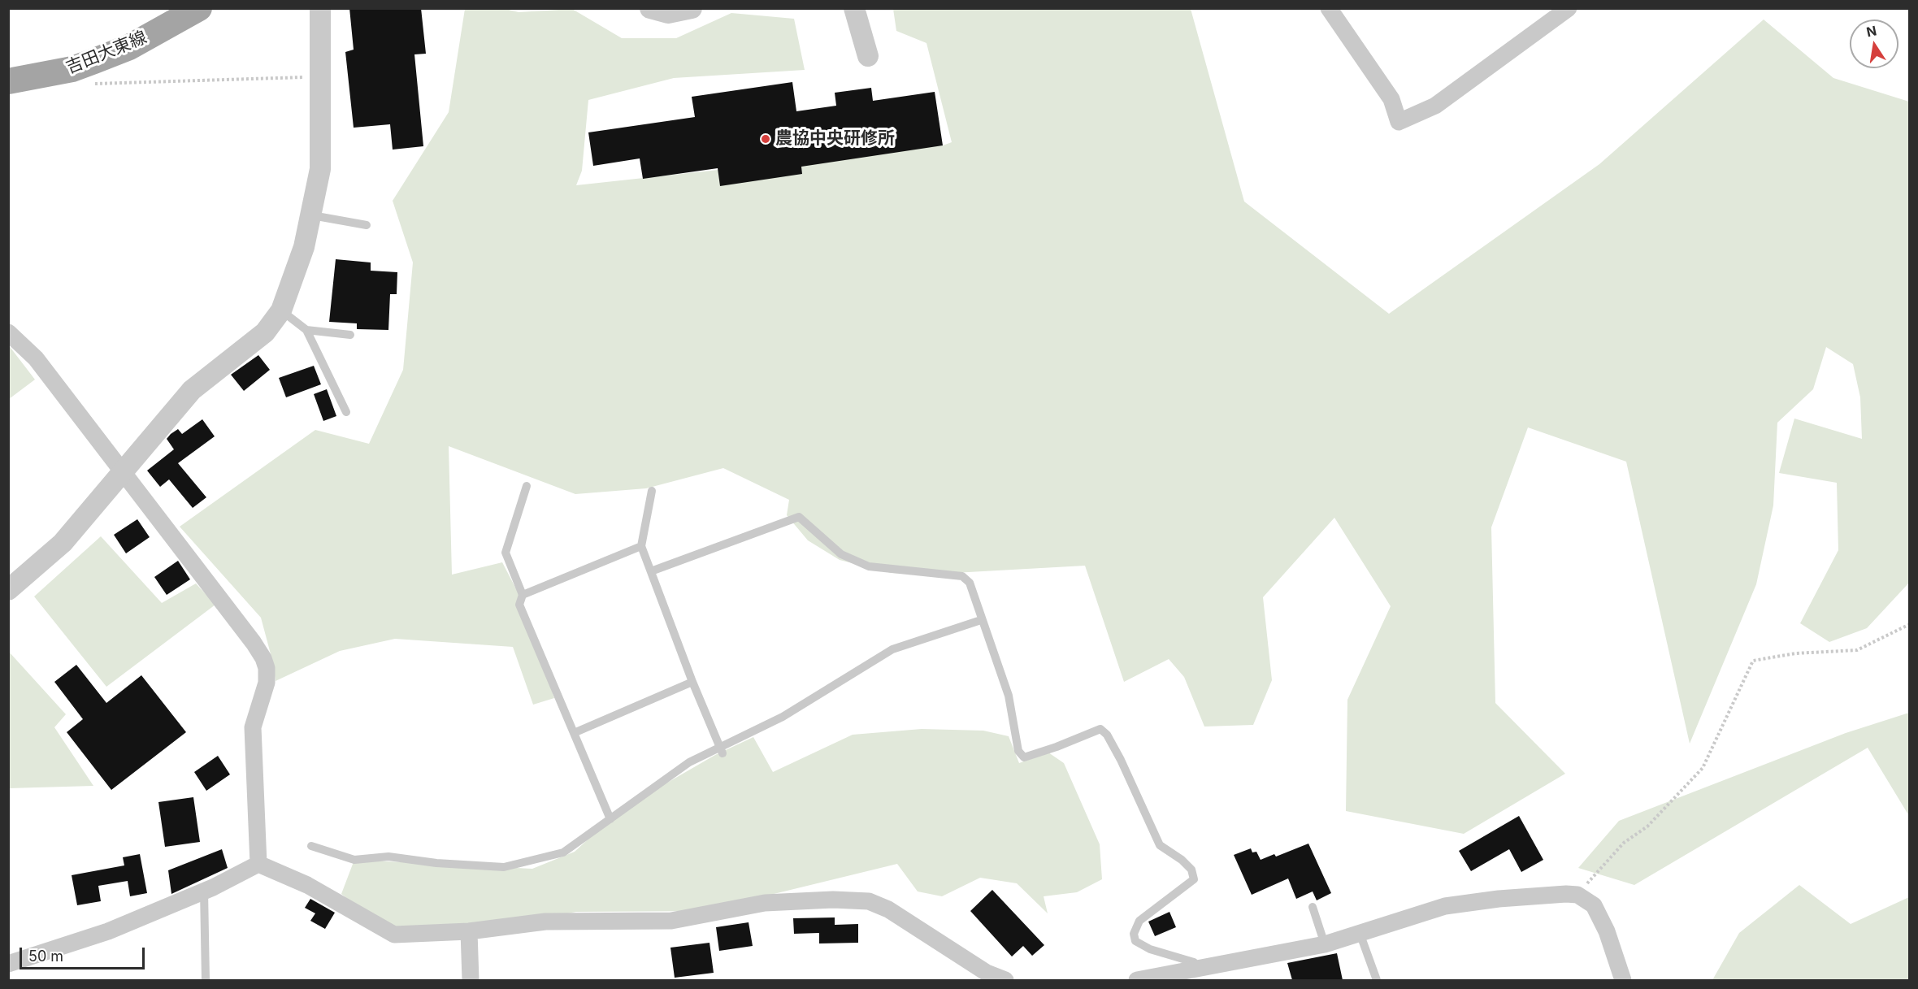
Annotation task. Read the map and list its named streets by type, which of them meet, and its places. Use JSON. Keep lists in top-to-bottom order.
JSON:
{
  "streets": {
    "main road": ["吉田大東線"]
  },
  "places": ["農協中央研修所"],
  "scale_bar": "50 m",
  "north": "top"
}
